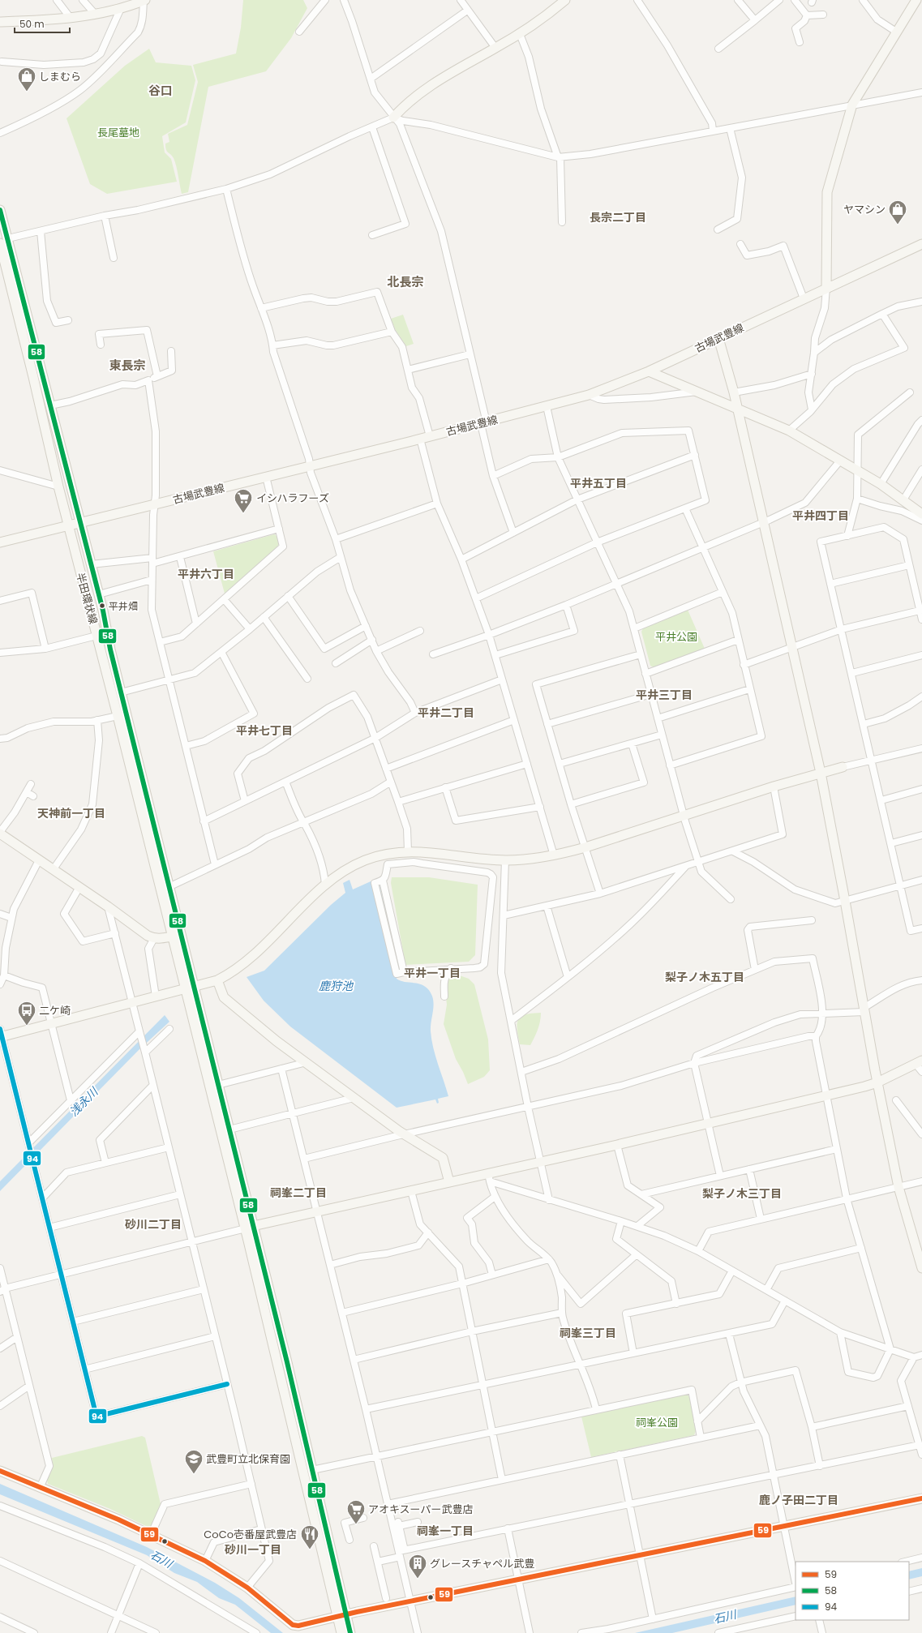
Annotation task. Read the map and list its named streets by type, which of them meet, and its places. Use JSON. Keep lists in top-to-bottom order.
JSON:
{
  "streets": {
    "street": ["古場武豊線", "半田環状線"]
  },
  "crossings": [
    ["古場武豊線", "半田環状線"]
  ],
  "districts": [
    "谷口",
    "長宗二丁目",
    "北長宗",
    "東長宗",
    "平井五丁目",
    "平井四丁目",
    "平井六丁目",
    "平井三丁目",
    "平井二丁目",
    "平井七丁目",
    "天神前一丁目",
    "平井一丁目",
    "梨子ノ木五丁目",
    "祠峯二丁目",
    "梨子ノ木三丁目",
    "砂川二丁目",
    "祠峯三丁目",
    "鹿ノ子田二丁目",
    "祠峯一丁目",
    "砂川一丁目"
  ],
  "water": ["鹿狩池", "浅永川", "石川"],
  "parks": ["長尾墓地", "平井公園", "祠峯公園"],
  "places": {
    "shop": ["しまむら", "ヤマシン"],
    "supermarket": ["イシハラフーズ", "アオキスーパー武豊店"],
    "other": ["平井畑"],
    "bus stop": ["二ケ崎"],
    "school or university": ["武豊町立北保育園"],
    "restaurant": ["CoCo壱番屋武豊店"],
    "building": ["グレースチャペル武豊"]
  },
  "lines": ["transit line 58", "transit line 94", "transit line 59"],
  "legend": ["59", "58", "94"],
  "scale_bar": "50 m"
}
